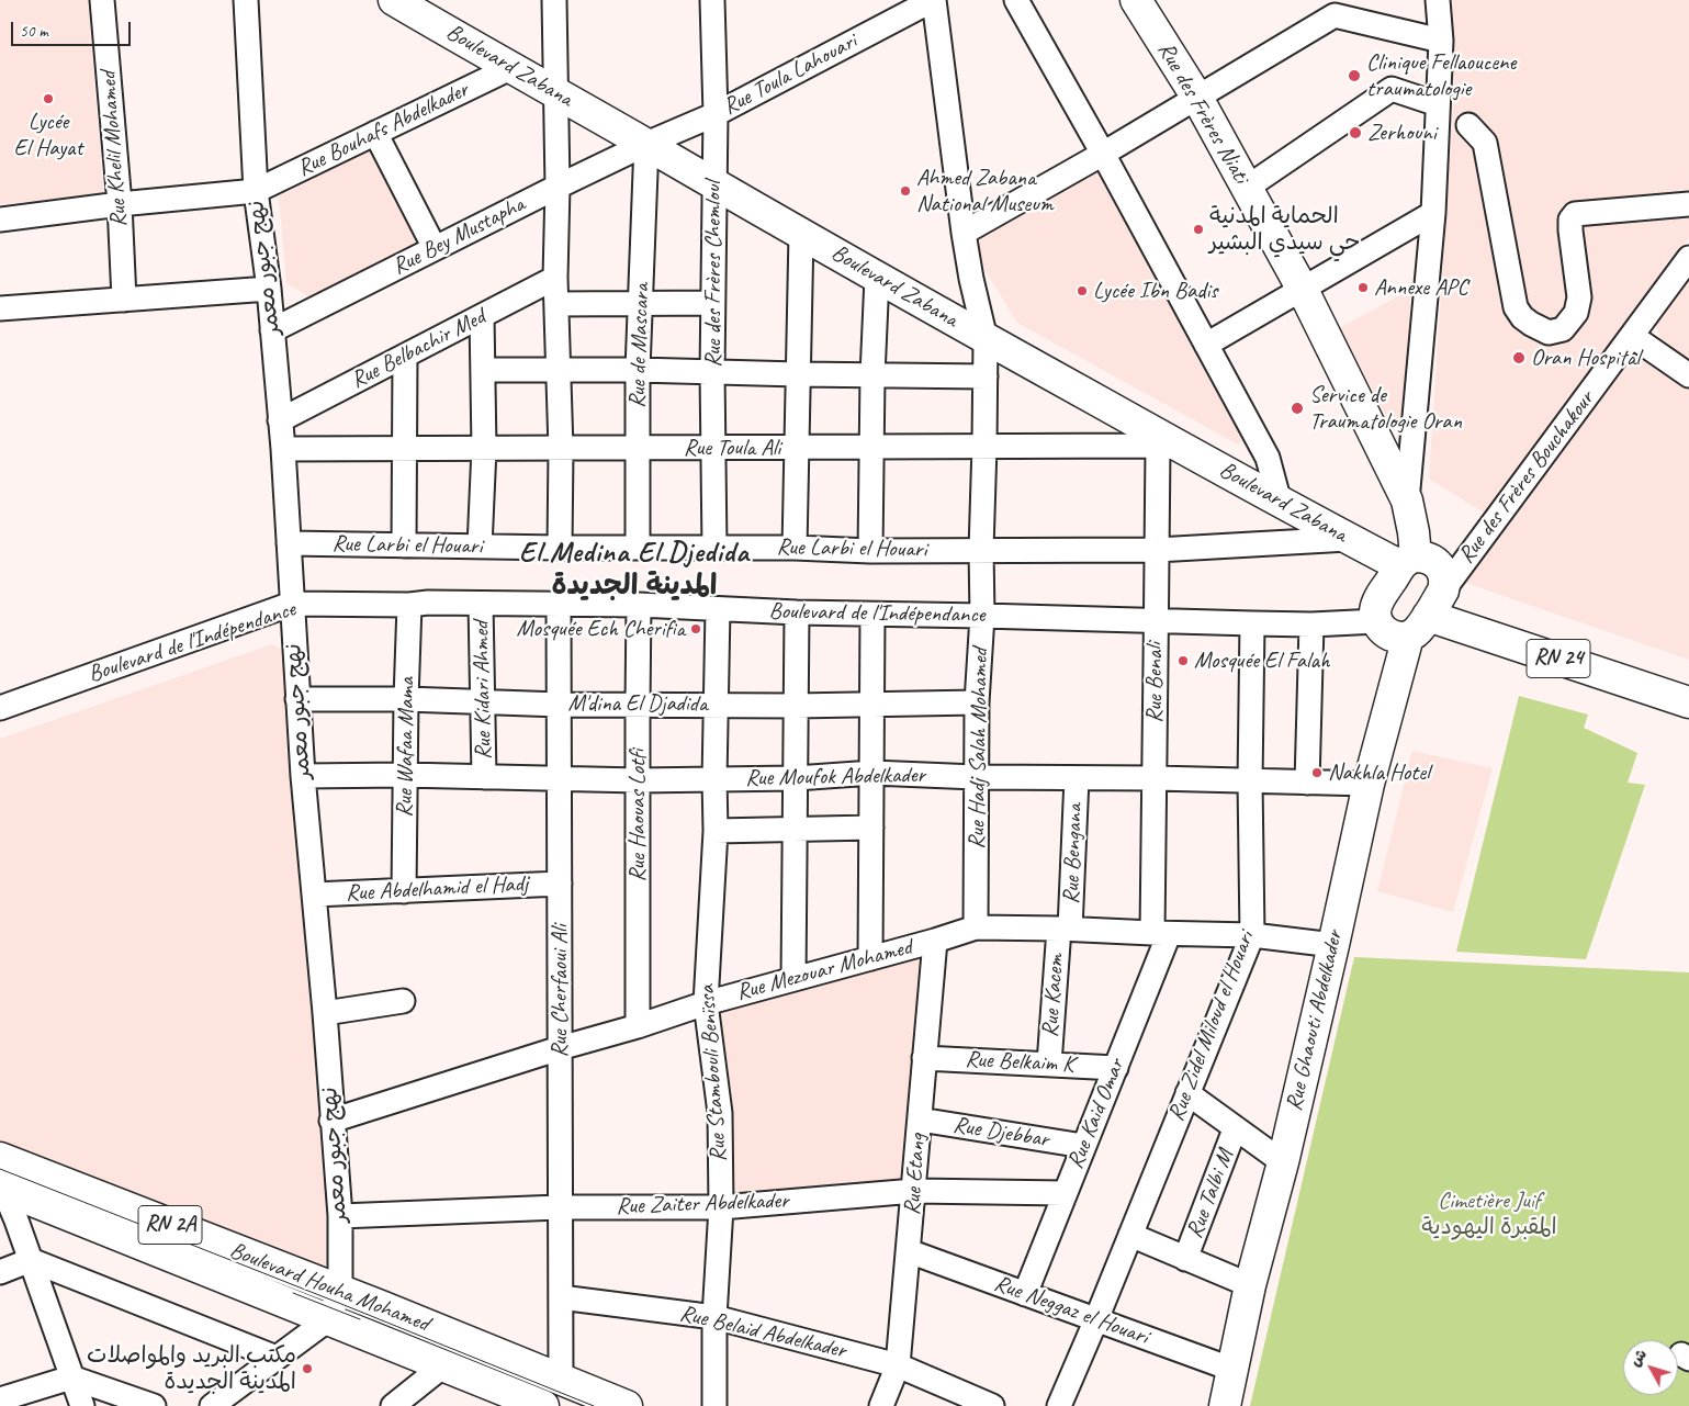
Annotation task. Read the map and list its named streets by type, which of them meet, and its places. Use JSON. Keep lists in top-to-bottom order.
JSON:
{
  "streets": {
    "main road": [
      "Boulevard Zabana",
      "Rue des Frères Niati",
      "RN 24",
      "Rue Ghaouti Abdelkader",
      "RN 2A",
      "Boulevard Houha Mohamed"
    ],
    "street": [
      "Rue Toula Lahouari",
      "Rue Bouhafs Abdelkader",
      "Rue Khelil Mohamed",
      "Rue Bey Mustapha",
      "نهج جبور معمر",
      "Rue des Frères Chemloul",
      "Rue de Mascara",
      "Rue Belbachir Med",
      "Rue Toula Ali",
      "Rue des Frères Bouchakour",
      "Rue Larbi el Houari",
      "Boulevard de l'Indépendance",
      "Rue Benali",
      "Rue Kidari Ahmed",
      "M'dina El Djadida",
      "Rue Wafaa Mama",
      "Rue Hadj Salah Mohamed",
      "Rue Moufok Abdelkader",
      "Rue Haouas Lotfi",
      "Rue Bengana",
      "Rue Abdelhamid el Hadj",
      "Rue Mezouar Mohamed",
      "Rue Cherfaoui Ali",
      "Rue Kacem",
      "Rue Zidel Miloud el Houari",
      "Rue Belkaim K",
      "Rue Stambouli Benïssa",
      "Rue Kaid Omar",
      "Rue Djebbar",
      "Rue Etang",
      "Rue Talbi M",
      "Rue Zaiter Abdelkader",
      "Rue Neggaz el Houari",
      "Rue Belaid Abdelkader"
    ]
  },
  "crossings": [
    ["Boulevard Zabana", "Rue Toula Lahouari"],
    ["Boulevard Zabana", "Rue des Frères Niati"],
    ["Boulevard Zabana", "Rue Bouhafs Abdelkader"],
    ["Boulevard Zabana", "Rue Bey Mustapha"],
    ["Boulevard Zabana", "Rue des Frères Chemloul"],
    ["Boulevard Zabana", "Rue de Mascara"],
    ["Boulevard Zabana", "Rue Toula Ali"],
    ["Boulevard Zabana", "Rue des Frères Bouchakour"],
    ["Boulevard Zabana", "Rue Larbi el Houari"],
    ["Boulevard Zabana", "RN 24"],
    ["Boulevard Zabana", "Rue Benali"],
    ["Boulevard Zabana", "Rue Hadj Salah Mohamed"],
    ["Boulevard Zabana", "Rue Ghaouti Abdelkader"],
    ["Rue Toula Lahouari", "Rue Bey Mustapha"],
    ["Rue Toula Lahouari", "Rue des Frères Chemloul"],
    ["Rue Toula Lahouari", "Rue de Mascara"],
    ["Rue Toula Lahouari", "Rue Hadj Salah Mohamed"],
    ["Rue Bouhafs Abdelkader", "نهج جبور معمر"],
    ["Rue Bey Mustapha", "نهج جبور معمر"],
    ["Rue Bey Mustapha", "Rue de Mascara"],
    ["نهج جبور معمر", "Rue Belbachir Med"],
    ["نهج جبور معمر", "Rue Toula Ali"],
    ["نهج جبور معمر", "Rue Larbi el Houari"],
    ["نهج جبور معمر", "Boulevard de l'Indépendance"],
    ["نهج جبور معمر", "M'dina El Djadida"],
    ["نهج جبور معمر", "Rue Moufok Abdelkader"],
    ["نهج جبور معمر", "Rue Abdelhamid el Hadj"],
    ["نهج جبور معمر", "Rue Mezouar Mohamed"],
    ["نهج جبور معمر", "Rue Zaiter Abdelkader"],
    ["نهج جبور معمر", "Boulevard Houha Mohamed"],
    ["Rue des Frères Chemloul", "Rue Toula Ali"],
    ["Rue des Frères Chemloul", "Rue Larbi el Houari"],
    ["Rue de Mascara", "Rue Toula Ali"],
    ["Rue de Mascara", "Rue Larbi el Houari"],
    ["Rue Toula Ali", "Rue Benali"],
    ["Rue Toula Ali", "Rue Hadj Salah Mohamed"],
    ["Rue des Frères Bouchakour", "RN 24"],
    ["Rue des Frères Bouchakour", "Rue Ghaouti Abdelkader"],
    ["Rue Larbi el Houari", "Rue Benali"],
    ["Rue Larbi el Houari", "Rue Hadj Salah Mohamed"],
    ["Boulevard de l'Indépendance", "Rue Benali"],
    ["Boulevard de l'Indépendance", "Rue Kidari Ahmed"],
    ["Boulevard de l'Indépendance", "Rue Wafaa Mama"],
    ["Boulevard de l'Indépendance", "Rue Hadj Salah Mohamed"],
    ["Boulevard de l'Indépendance", "Rue Haouas Lotfi"],
    ["Boulevard de l'Indépendance", "Rue Cherfaoui Ali"],
    ["Boulevard de l'Indépendance", "Rue Zidel Miloud el Houari"],
    ["Boulevard de l'Indépendance", "Rue Stambouli Benïssa"],
    ["RN 24", "Rue Ghaouti Abdelkader"],
    ["Rue Benali", "Rue Moufok Abdelkader"],
    ["Rue Benali", "Rue Mezouar Mohamed"],
    ["Rue Benali", "Rue Kaid Omar"],
    ["Rue Kidari Ahmed", "M'dina El Djadida"],
    ["Rue Kidari Ahmed", "Rue Moufok Abdelkader"],
    ["M'dina El Djadida", "Rue Wafaa Mama"],
    ["M'dina El Djadida", "Rue Hadj Salah Mohamed"],
    ["M'dina El Djadida", "Rue Haouas Lotfi"],
    ["M'dina El Djadida", "Rue Cherfaoui Ali"],
    ["M'dina El Djadida", "Rue Stambouli Benïssa"],
    ["Rue Wafaa Mama", "Rue Moufok Abdelkader"],
    ["Rue Wafaa Mama", "Rue Abdelhamid el Hadj"],
    ["Rue Hadj Salah Mohamed", "Rue Moufok Abdelkader"],
    ["Rue Hadj Salah Mohamed", "Rue Mezouar Mohamed"],
    ["Rue Moufok Abdelkader", "Rue Haouas Lotfi"],
    ["Rue Moufok Abdelkader", "Rue Bengana"],
    ["Rue Moufok Abdelkader", "Rue Cherfaoui Ali"],
    ["Rue Moufok Abdelkader", "Rue Ghaouti Abdelkader"],
    ["Rue Moufok Abdelkader", "Rue Zidel Miloud el Houari"],
    ["Rue Moufok Abdelkader", "Rue Stambouli Benïssa"],
    ["Rue Haouas Lotfi", "Rue Mezouar Mohamed"],
    ["Rue Bengana", "Rue Mezouar Mohamed"],
    ["Rue Bengana", "Rue Kacem"],
    ["Rue Abdelhamid el Hadj", "Rue Cherfaoui Ali"],
    ["Rue Mezouar Mohamed", "Rue Cherfaoui Ali"],
    ["Rue Mezouar Mohamed", "Rue Kacem"],
    ["Rue Mezouar Mohamed", "Rue Ghaouti Abdelkader"],
    ["Rue Mezouar Mohamed", "Rue Zidel Miloud el Houari"],
    ["Rue Mezouar Mohamed", "Rue Stambouli Benïssa"],
    ["Rue Mezouar Mohamed", "Rue Kaid Omar"],
    ["Rue Mezouar Mohamed", "Rue Etang"],
    ["Rue Cherfaoui Ali", "Rue Zaiter Abdelkader"],
    ["Rue Cherfaoui Ali", "Boulevard Houha Mohamed"],
    ["Rue Cherfaoui Ali", "Rue Belaid Abdelkader"],
    ["Rue Kacem", "Rue Belkaim K"],
    ["Rue Ghaouti Abdelkader", "Rue Neggaz el Houari"],
    ["Rue Zidel Miloud el Houari", "Rue Neggaz el Houari"],
    ["Rue Belkaim K", "Rue Kaid Omar"],
    ["Rue Belkaim K", "Rue Etang"],
    ["Rue Stambouli Benïssa", "Rue Zaiter Abdelkader"],
    ["Rue Stambouli Benïssa", "Rue Belaid Abdelkader"],
    ["Rue Kaid Omar", "Rue Djebbar"],
    ["Rue Kaid Omar", "Rue Zaiter Abdelkader"],
    ["Rue Kaid Omar", "Rue Neggaz el Houari"],
    ["Rue Djebbar", "Rue Etang"],
    ["Rue Etang", "Rue Zaiter Abdelkader"],
    ["Rue Etang", "Rue Neggaz el Houari"],
    ["Rue Etang", "Rue Belaid Abdelkader"]
  ],
  "districts": ["El Medina El Djedida المدينة الجديدة"],
  "parks": ["Cimetière Juif المقبرة اليهودية"],
  "places": [
    "Clinique Fellaoucene traumatologie",
    "Lycée El Hayat",
    "Zerhouni",
    "Ahmed Zabana National Museum",
    "الحماية المدنية حي سيدي البشير",
    "Annexe APC",
    "Lycée Ibn Badis",
    "Oran Hospital",
    "Service de Traumatologie Oran",
    "Mosquée Ech Cherifia",
    "Mosquée El Falah",
    "Nakhla Hotel",
    "مكتب البريد والمواصلات المدينة الجديدة"
  ],
  "scale_bar": "50 m",
  "north": "top left"
}
